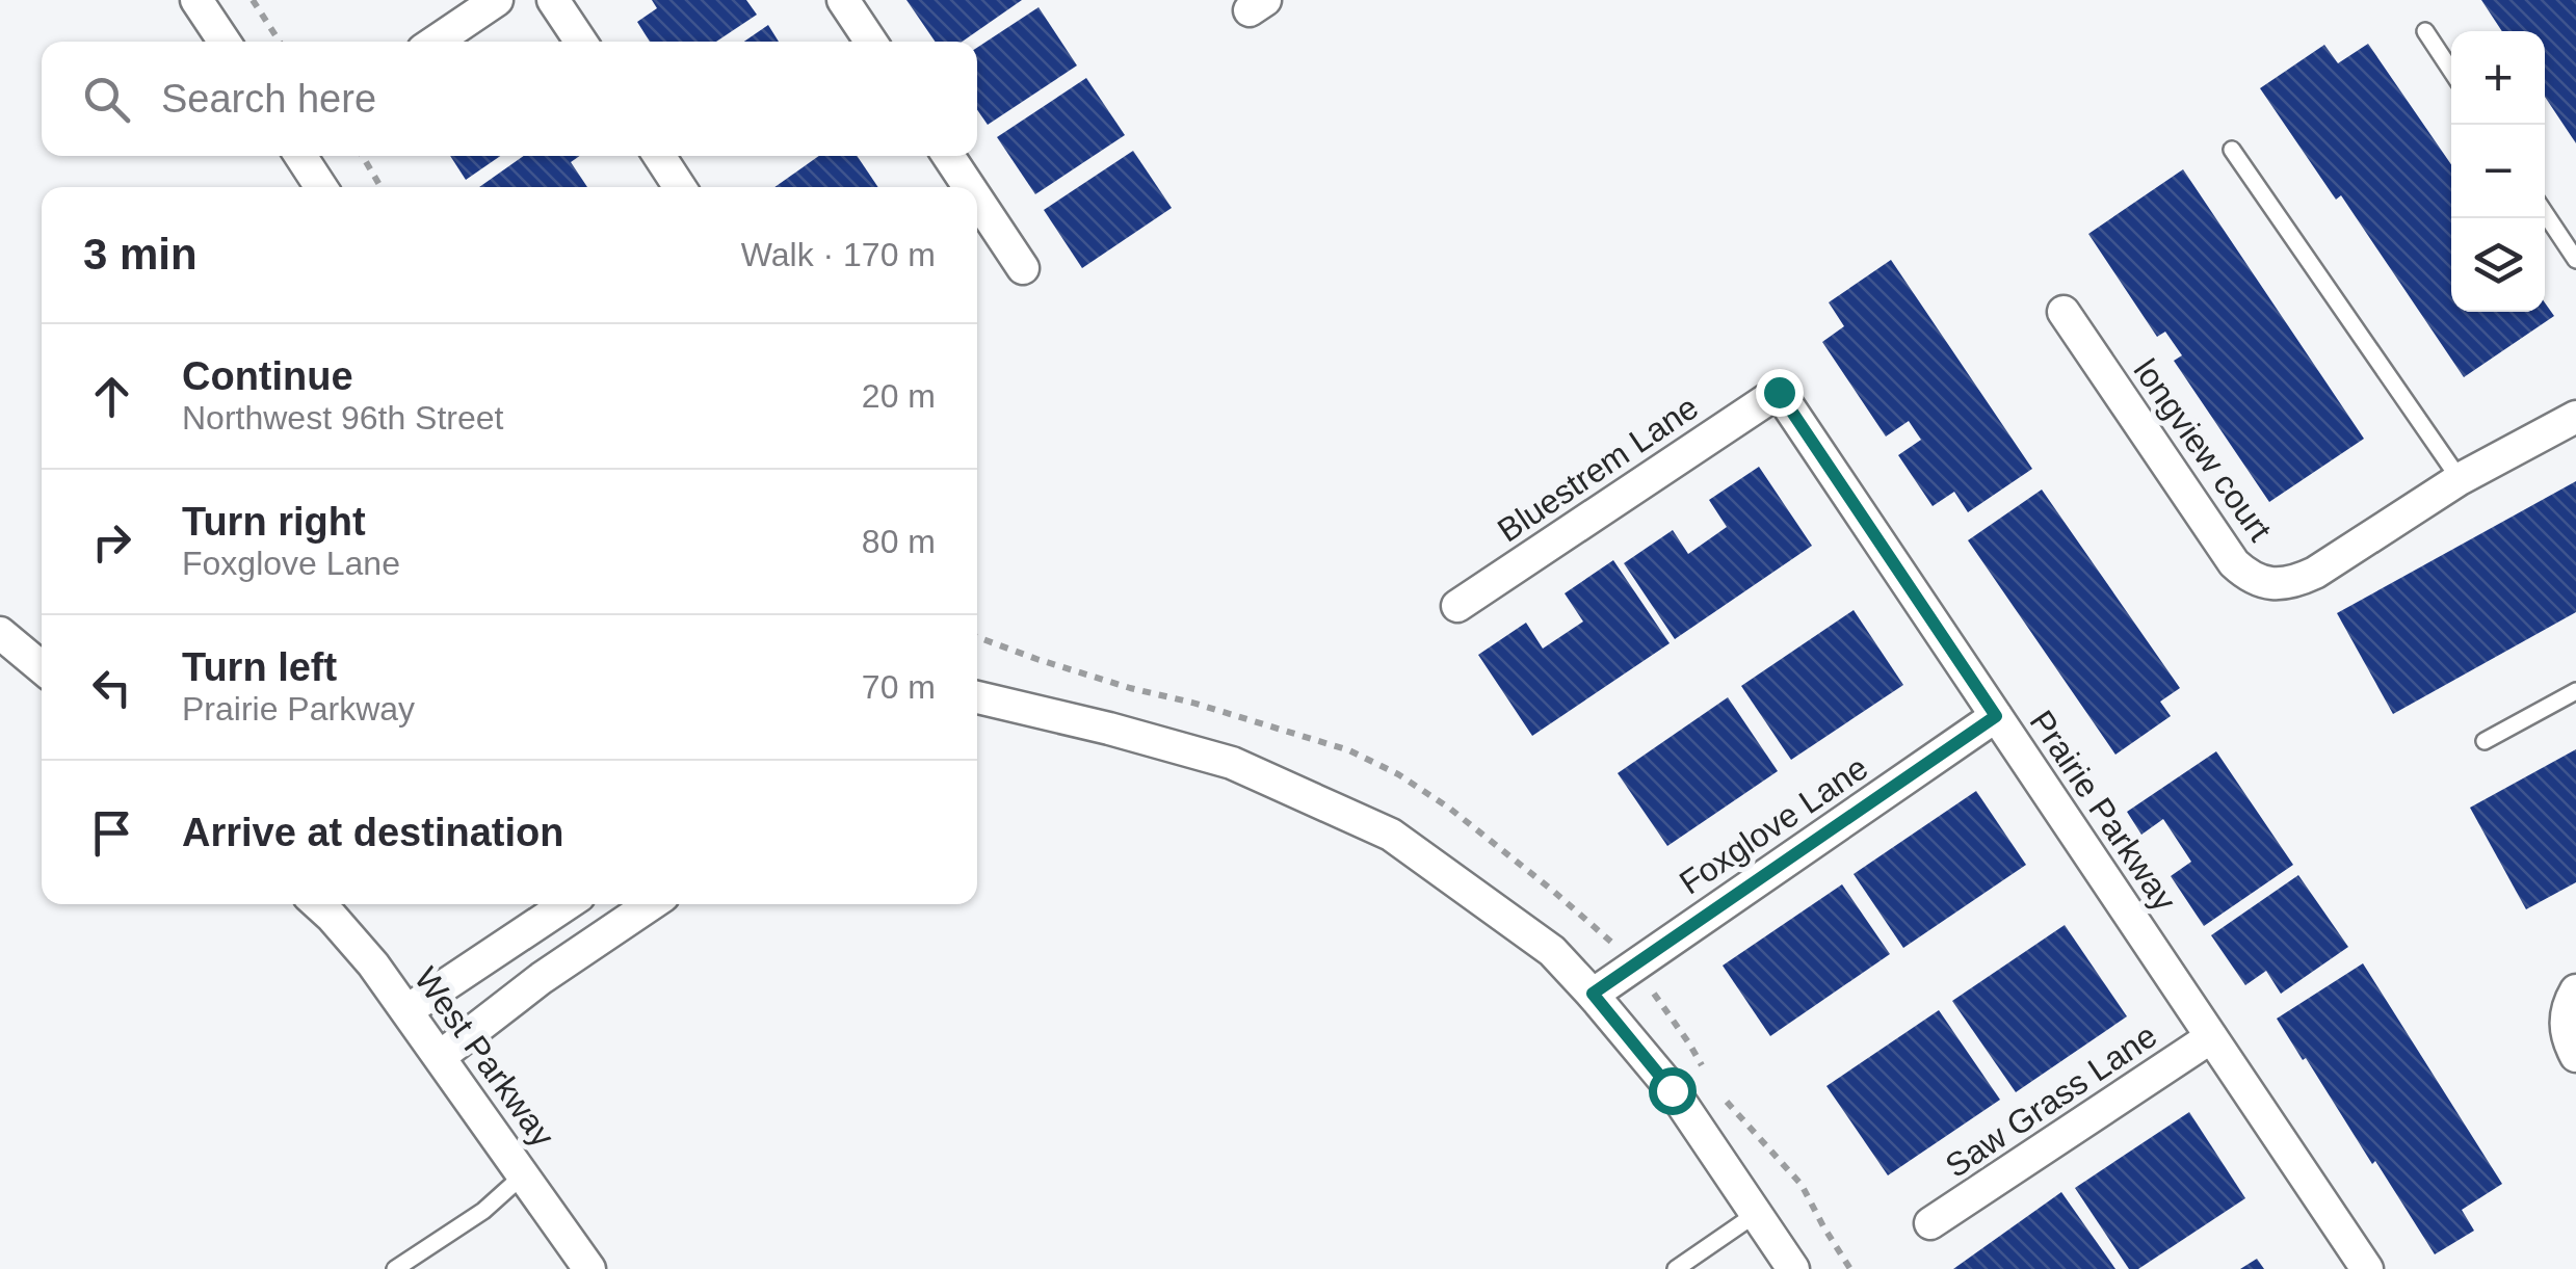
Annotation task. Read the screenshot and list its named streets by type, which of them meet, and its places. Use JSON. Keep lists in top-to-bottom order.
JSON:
{
  "streets": {
    "street": [
      "longview court",
      "Bluestrem Lane",
      "Prairie Parkway",
      "Foxglove Lane",
      "West Parkway",
      "Saw Grass Lane"
    ]
  },
  "crossings": [
    ["Bluestrem Lane", "Prairie Parkway"],
    ["Prairie Parkway", "Foxglove Lane"],
    ["Prairie Parkway", "Saw Grass Lane"]
  ],
  "page": {
    "map_buttons": ["+", "−"],
    "search": "Search here",
    "heading": ["3 min", "Walk · 170 m"],
    "list": [
      ["Continue", "Northwest 96th Street", "20 m"],
      ["Turn right", "Foxglove Lane", "80 m"],
      ["Turn left", "Prairie Parkway", "70 m"],
      "Arrive at destination"
    ]
  }
}
